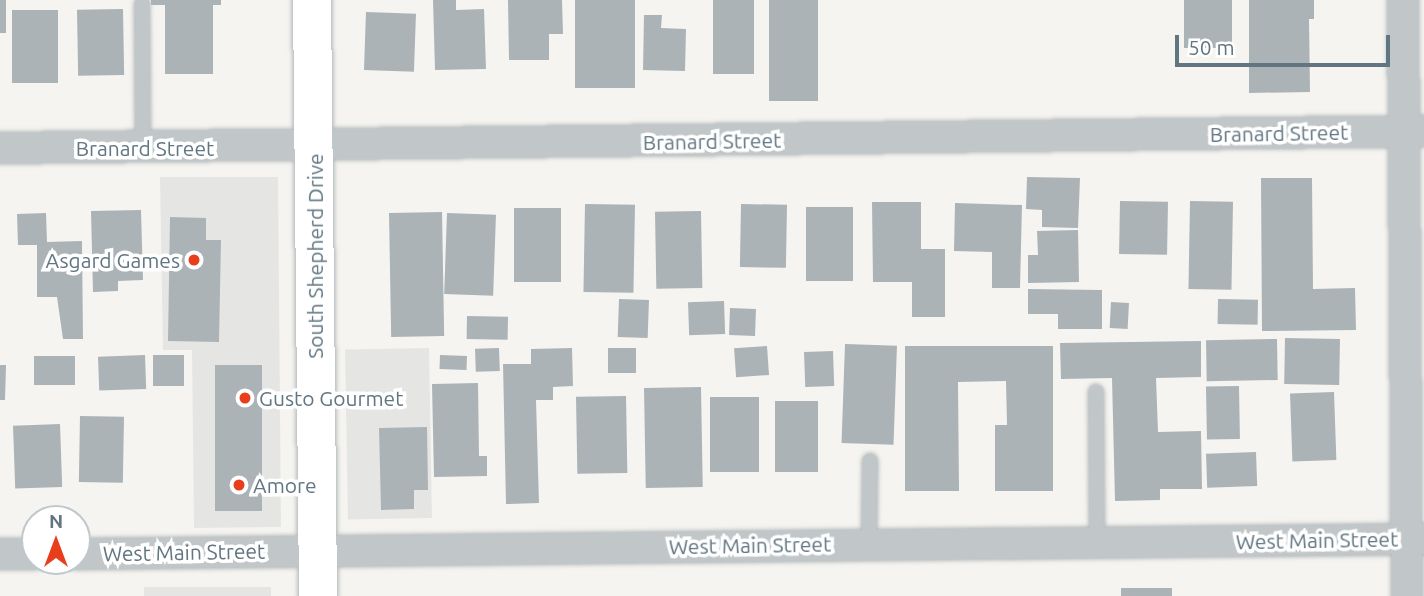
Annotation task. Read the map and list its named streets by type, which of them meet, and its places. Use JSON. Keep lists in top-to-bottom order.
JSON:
{
  "streets": {
    "main road": ["South Shepherd Drive"],
    "street": ["Branard Street", "West Main Street"]
  },
  "crossings": [
    ["Branard Street", "South Shepherd Drive"],
    ["South Shepherd Drive", "West Main Street"]
  ],
  "places": ["Asgard Games", "Gusto Gourmet", "Amore"],
  "scale_bar": "50 m",
  "north": "top"
}
